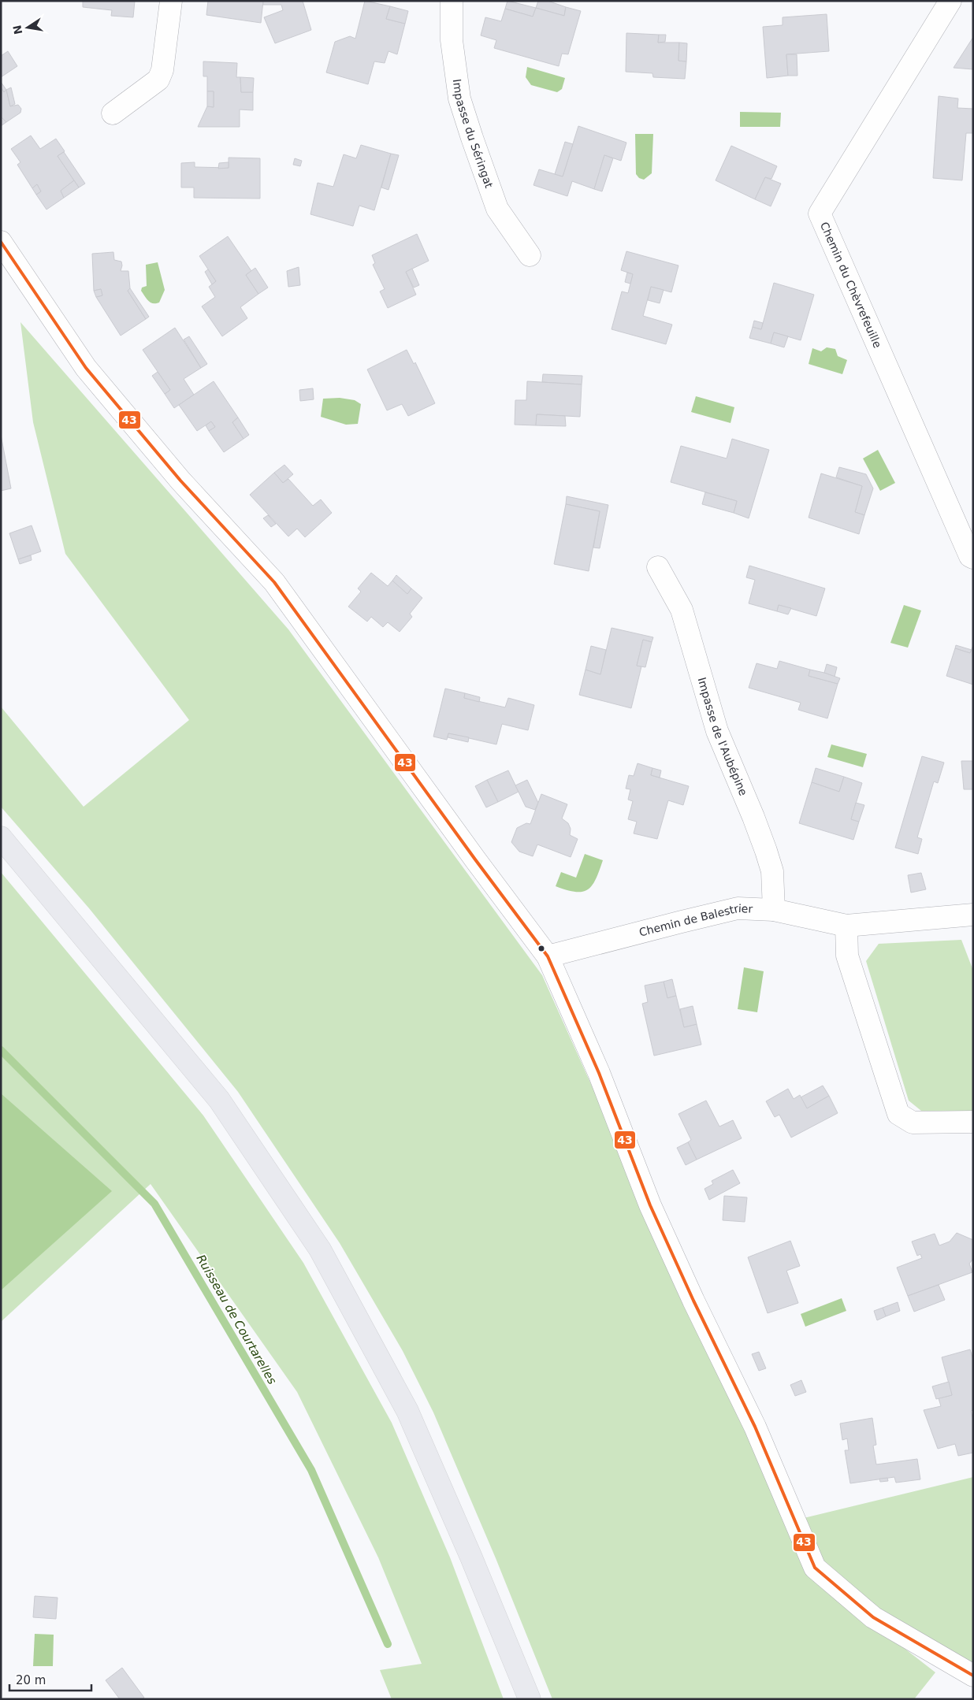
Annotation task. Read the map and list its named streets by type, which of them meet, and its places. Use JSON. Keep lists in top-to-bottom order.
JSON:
{
  "streets": {
    "street": [
      "Impasse du Séringat",
      "Chemin du Chèvrefeuille",
      "Impasse de l'Aubépine",
      "Chemin de Balestrier"
    ]
  },
  "crossings": [
    ["Impasse de l'Aubépine", "Chemin de Balestrier"]
  ],
  "water": ["Ruisseau de Courtarelles"],
  "lines": ["transit line 43"],
  "scale_bar": "20 m",
  "north": "left"
}
